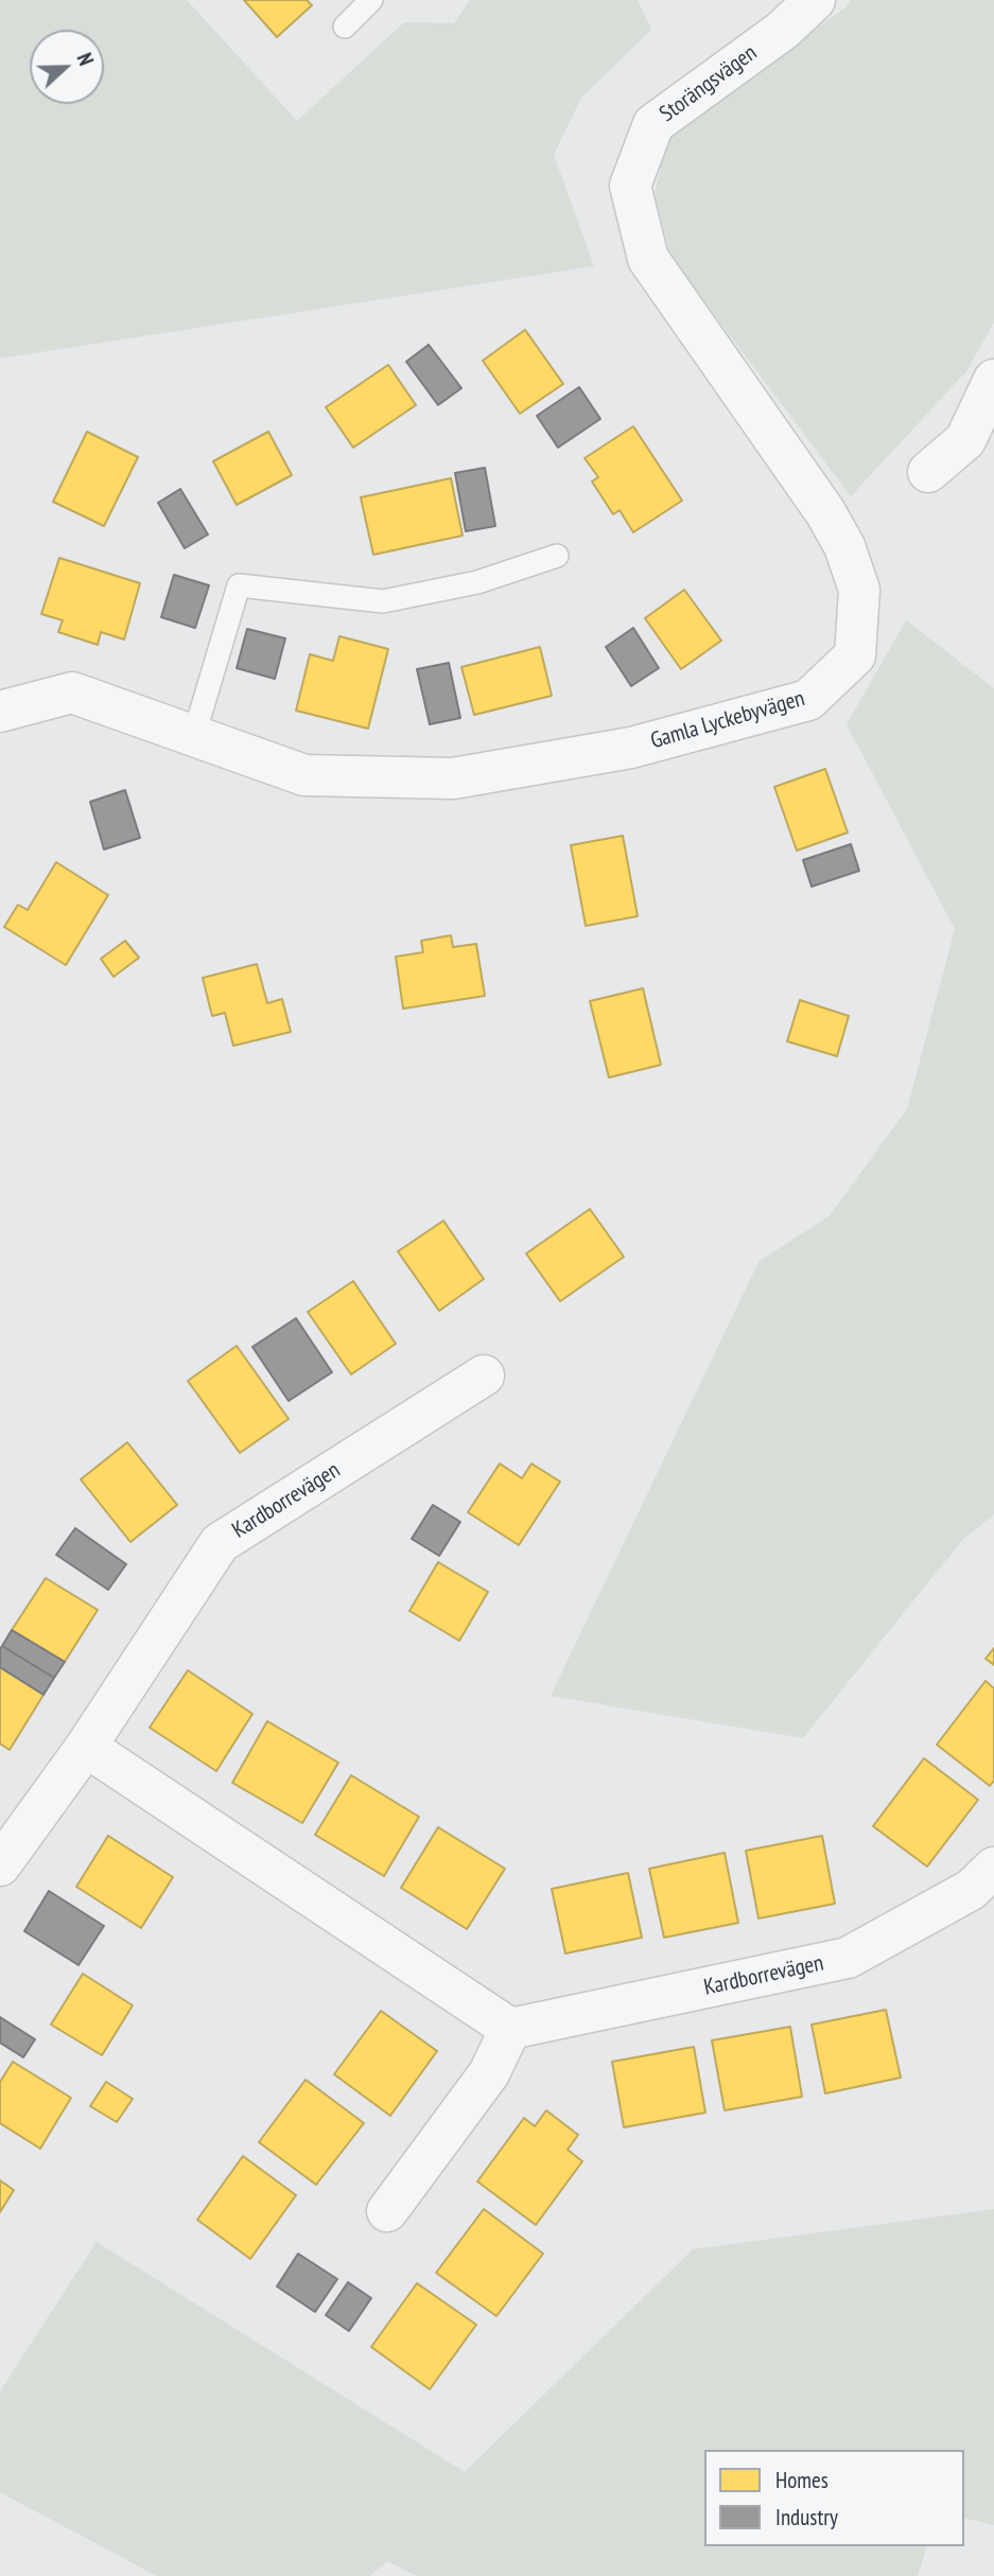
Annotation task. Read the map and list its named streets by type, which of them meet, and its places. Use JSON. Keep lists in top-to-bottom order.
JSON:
{
  "streets": {
    "street": ["Storängsvägen", "Gamla Lyckebyvägen", "Kardborrevägen"]
  },
  "crossings": [
    ["Storängsvägen", "Gamla Lyckebyvägen"]
  ],
  "legend": ["Homes", "Industry"],
  "north": "right"
}
